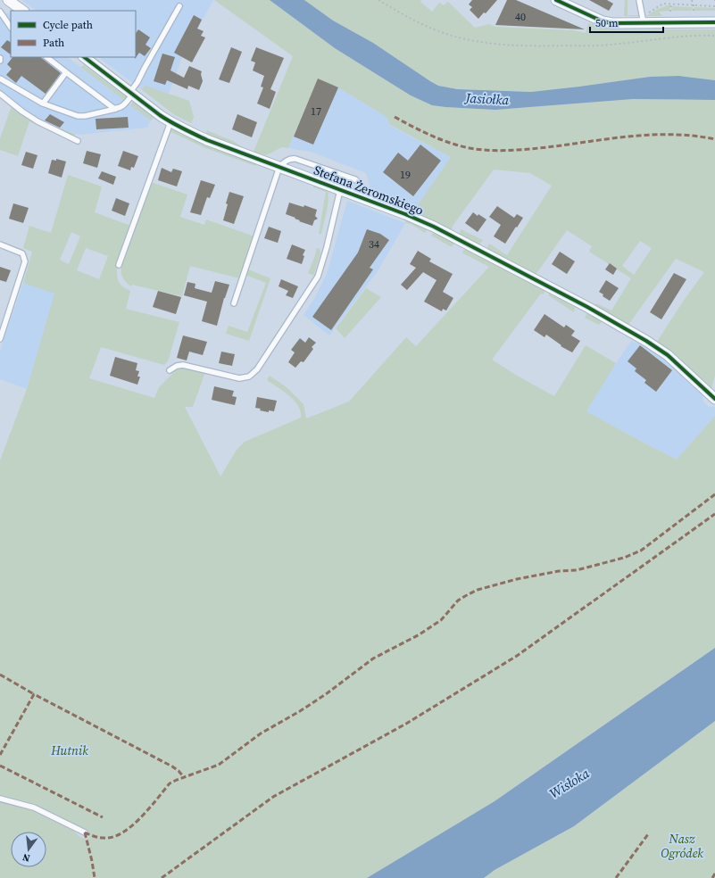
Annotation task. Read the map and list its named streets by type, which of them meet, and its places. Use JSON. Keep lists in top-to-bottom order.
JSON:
{
  "streets": {
    "street": ["Stefana Żeromskiego"]
  },
  "water": ["Jasiołka", "Wisłoka"],
  "parks": ["Hutnik", "Nasz Ogródek"],
  "house_numbers": [
    "40",
    "17",
    "19",
    "34"
  ],
  "legend": ["Cycle path", "Path"],
  "scale_bar": "50 m",
  "north": "bottom"
}
